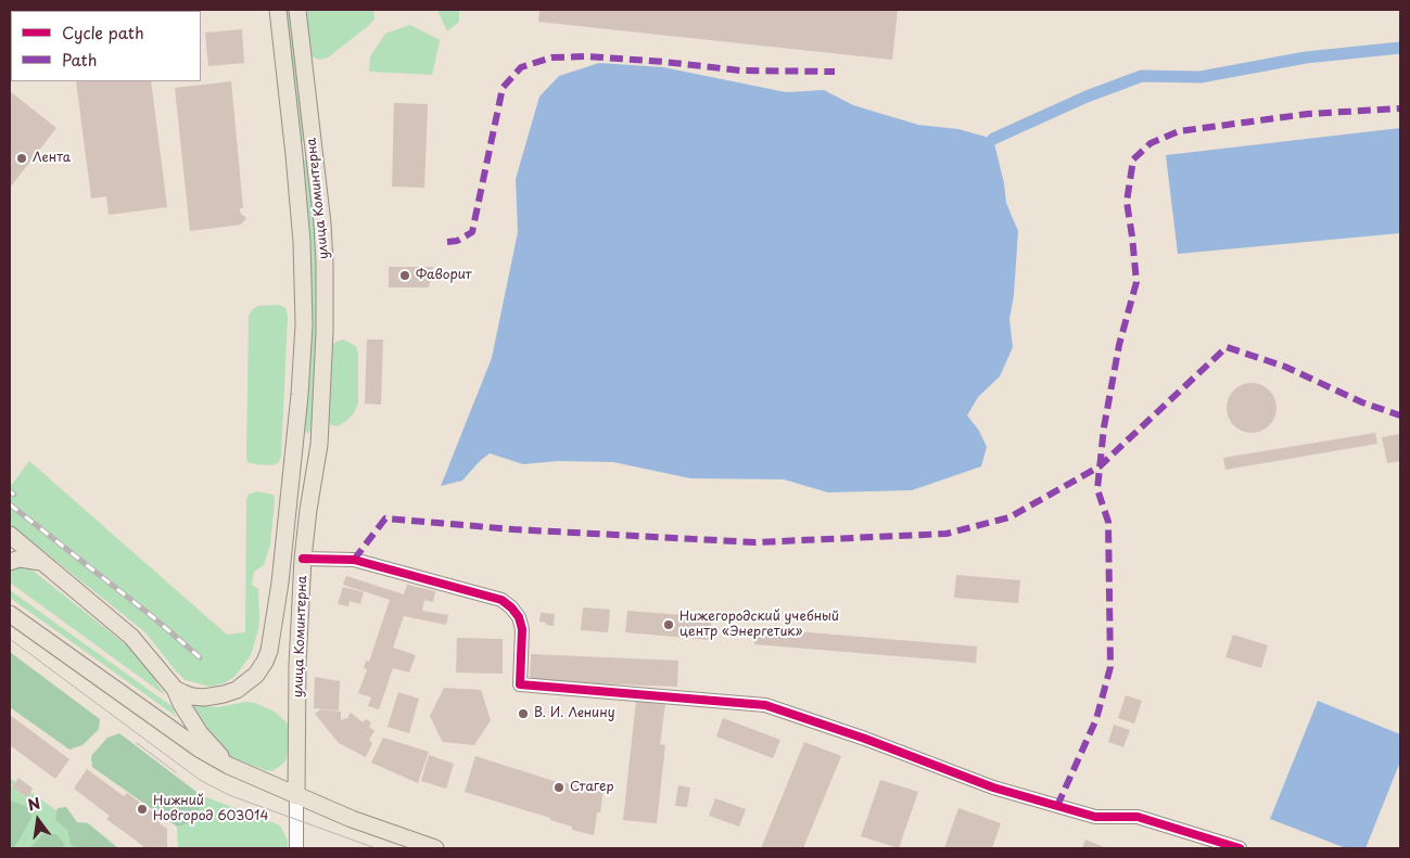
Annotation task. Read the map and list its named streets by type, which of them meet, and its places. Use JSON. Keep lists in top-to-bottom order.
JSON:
{
  "streets": {
    "main road": ["улица Коминтерна"]
  },
  "places": [
    "Лента",
    "Фаворит",
    "Нижегородский учебный центр «Энергетик»",
    "В. И. Ленину",
    "Стагер",
    "Нижний Новгород 603014"
  ],
  "legend": ["Cycle path", "Path"],
  "north": "top"
}
